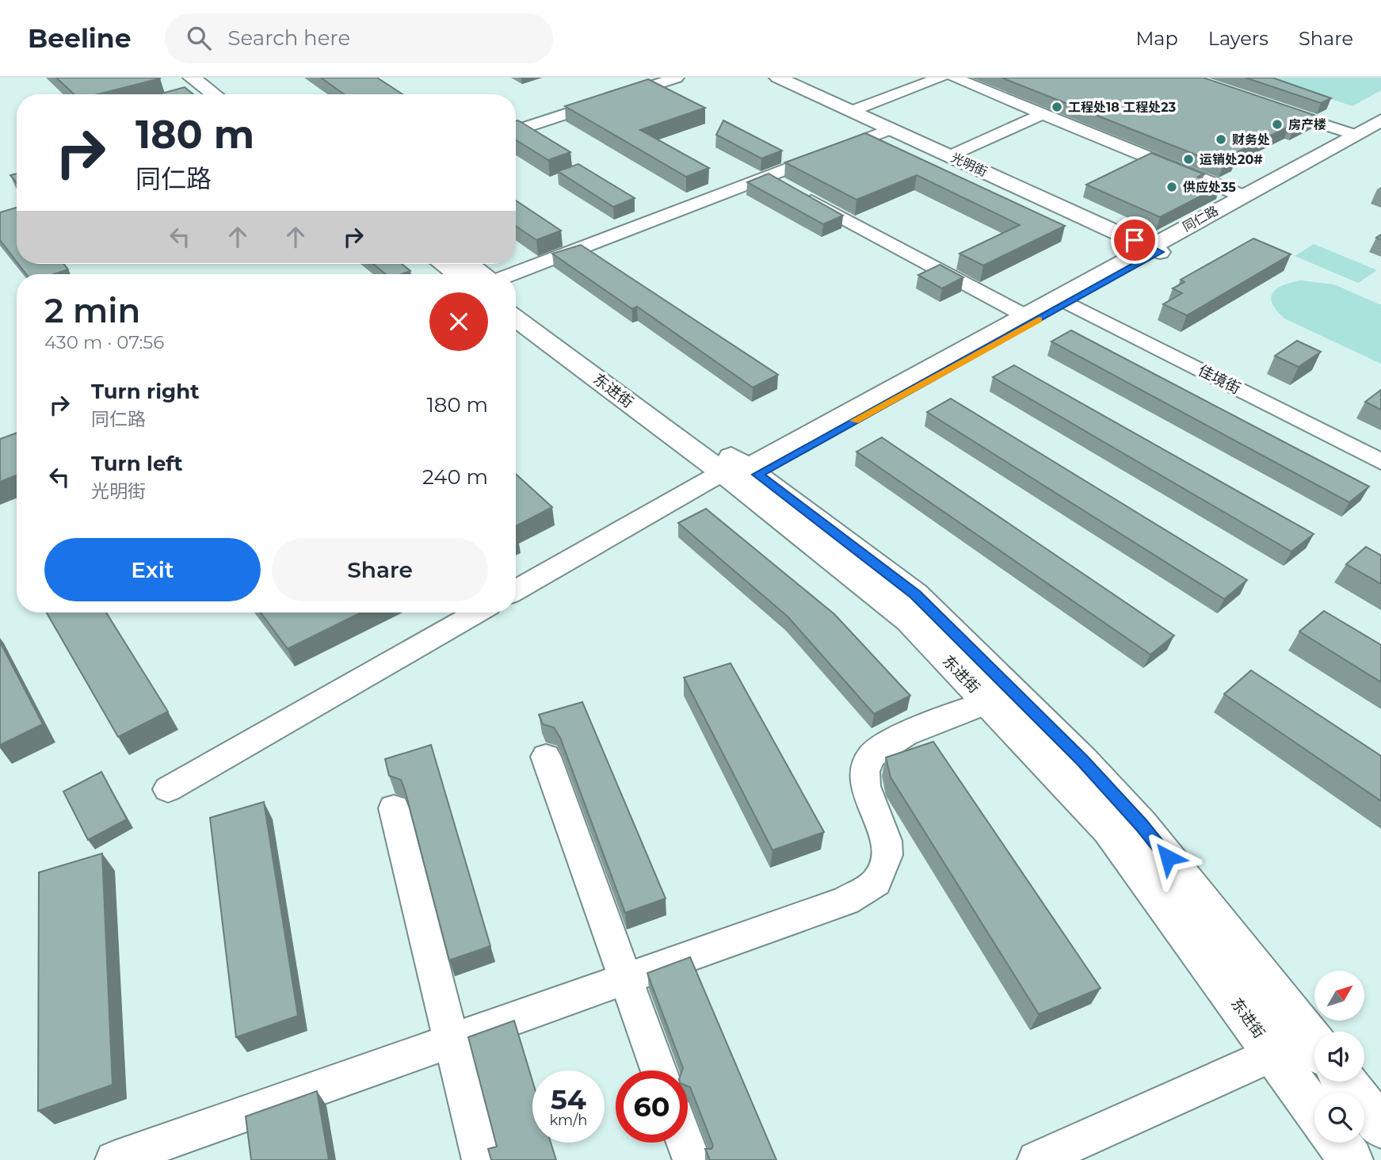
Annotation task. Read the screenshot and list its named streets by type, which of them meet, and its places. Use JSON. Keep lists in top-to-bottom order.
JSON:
{
  "streets": {
    "main road": ["光明街", "同仁路", "东进街"],
    "street": ["佳境街"]
  },
  "crossings": [
    ["光明街", "同仁路"],
    ["同仁路", "佳境街"],
    ["同仁路", "东进街"]
  ],
  "places": [
    "工程处18 工程处23",
    "房产楼",
    "财务处",
    "运销处20#",
    "供应处35"
  ],
  "north": "top right",
  "page": {
    "header": "Beeline",
    "search": "Search here",
    "nav": ["Map", "Layers", "Share"],
    "turn": ["180 m", "同仁路"],
    "heading": ["2 min", "430 m · 07:56"],
    "list": [
      {
        "name": "Turn right",
        "note": "同仁路",
        "value": "180 m"
      },
      {
        "name": "Turn left",
        "note": "光明街",
        "value": "240 m"
      }
    ],
    "buttons": ["Exit", "Share"],
    "speed": "54 km/h",
    "limit": "60"
  }
}
